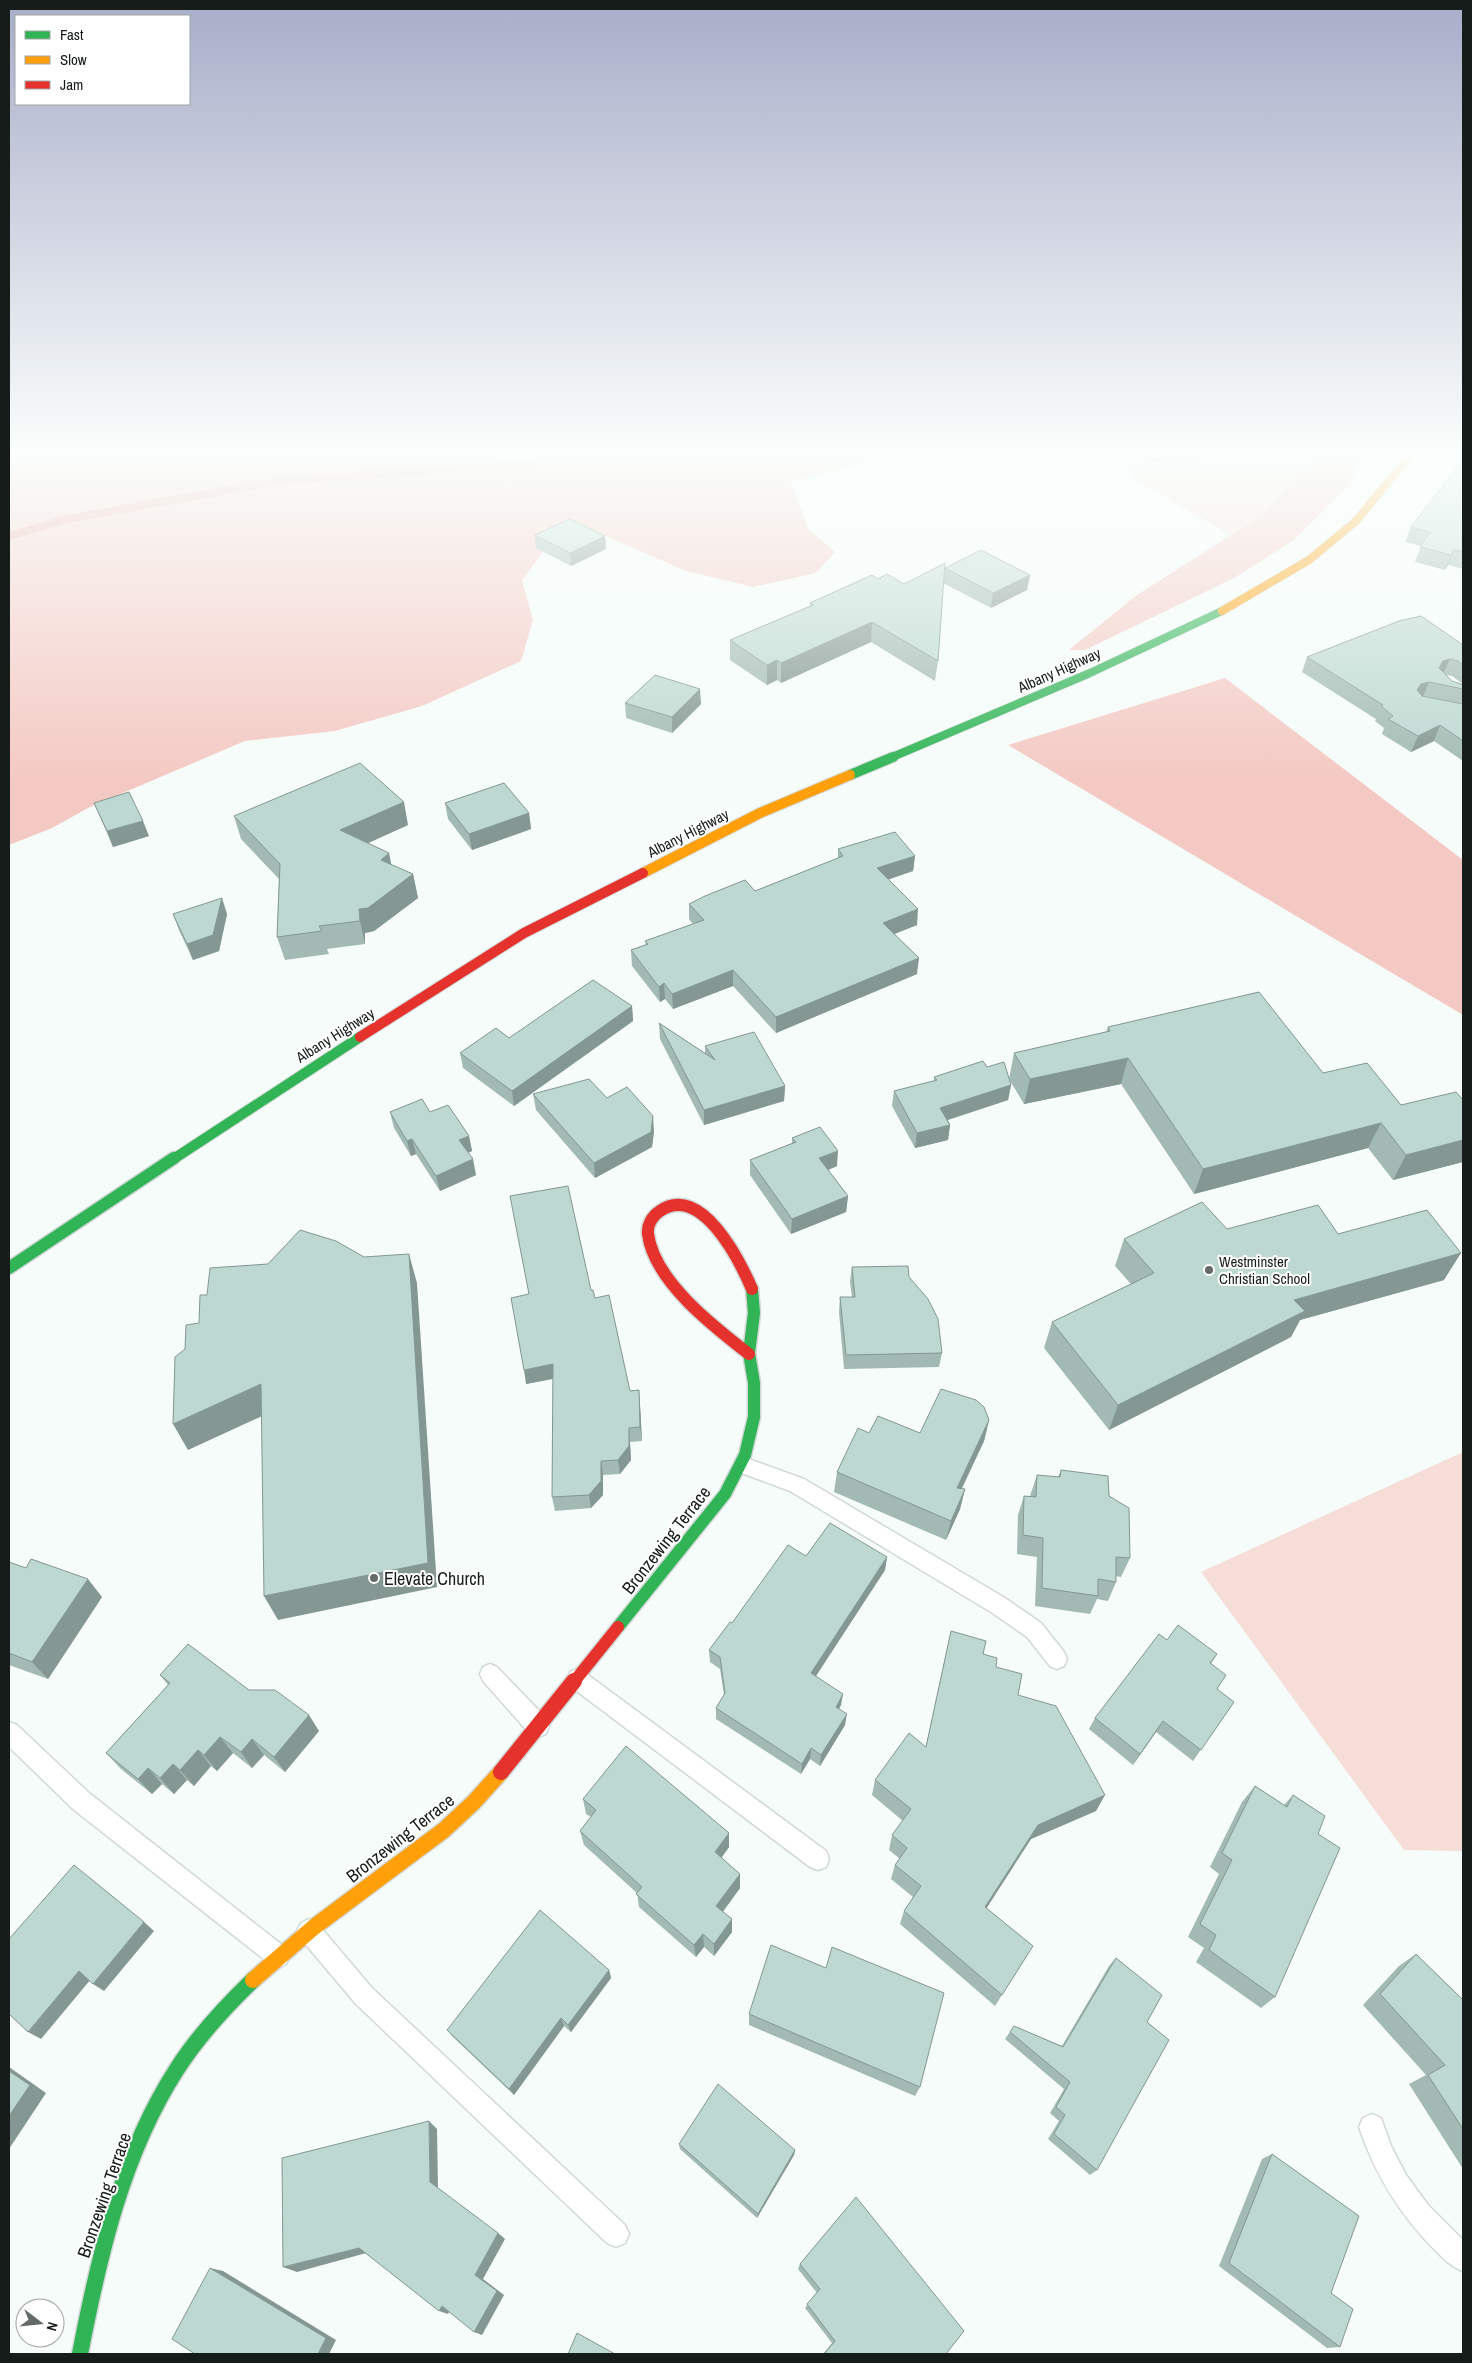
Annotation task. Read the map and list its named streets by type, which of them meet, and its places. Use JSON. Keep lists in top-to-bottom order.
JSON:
{
  "streets": {
    "main road": ["Albany Highway", "Bronzewing Terrace"]
  },
  "places": ["Westminster Christian School", "Elevate Church"],
  "legend": ["Fast", "Slow", "Jam"],
  "north": "right"
}
